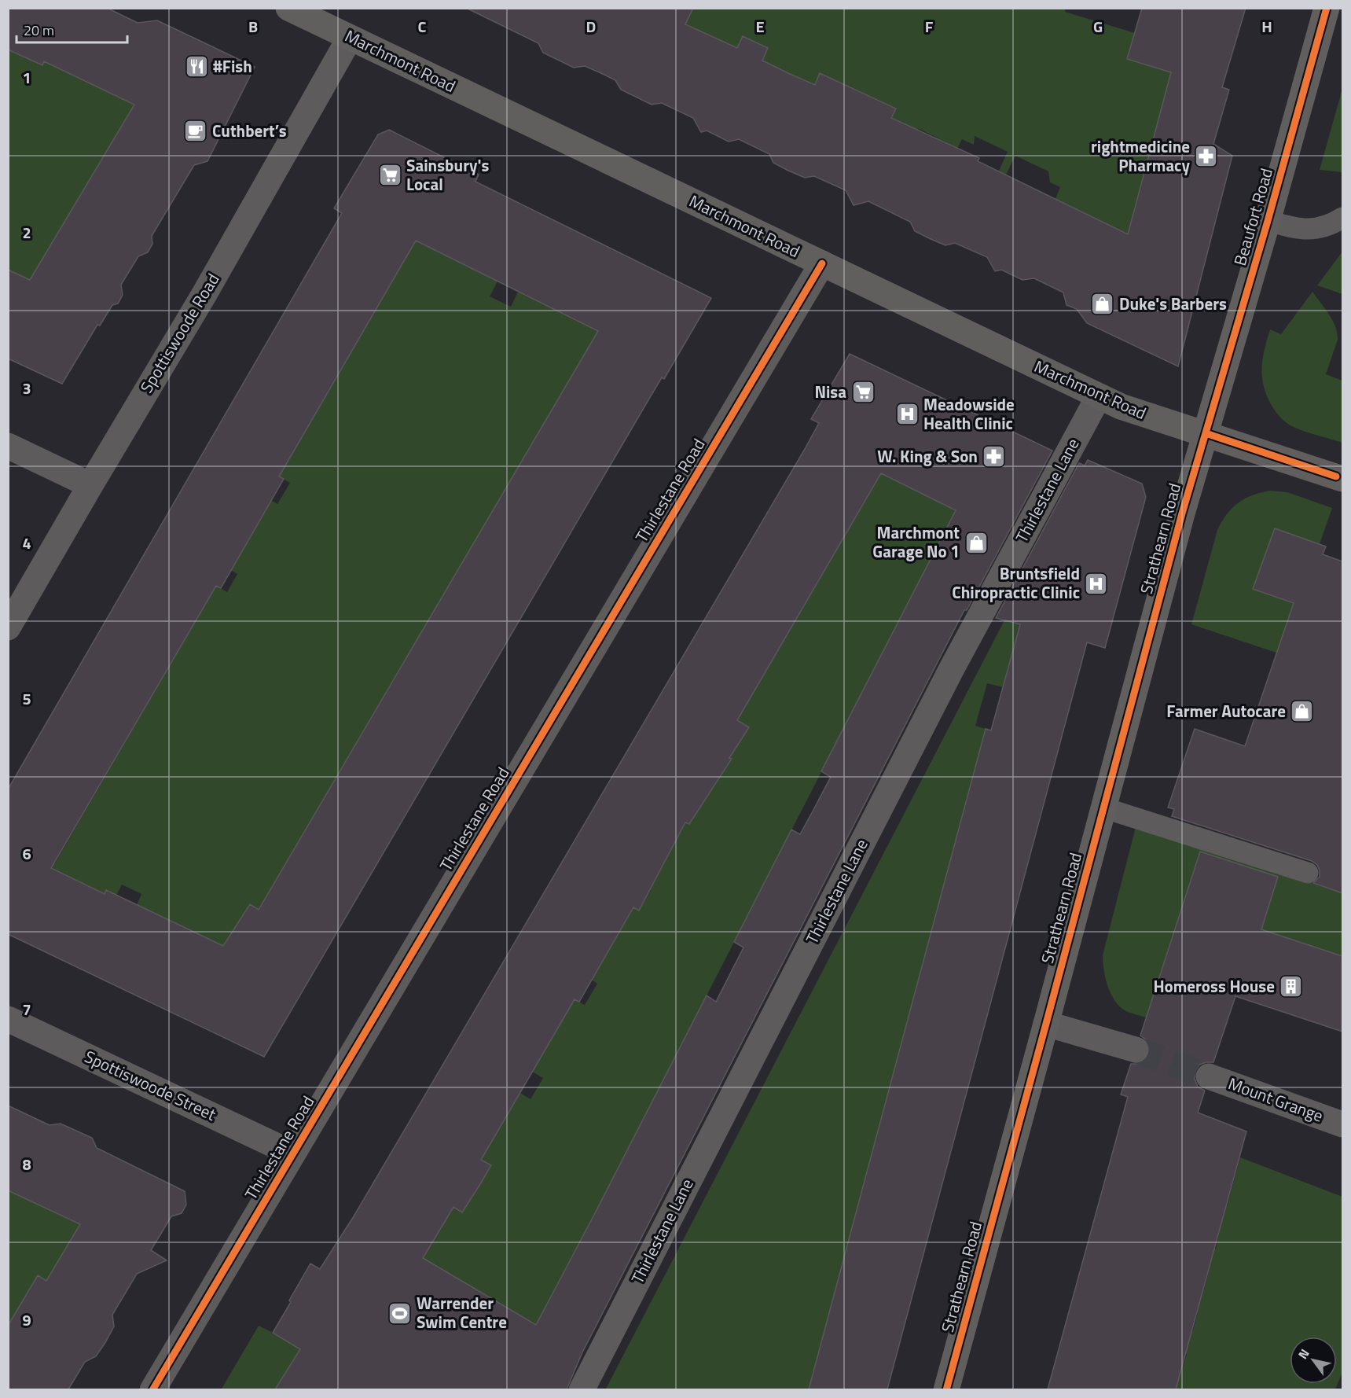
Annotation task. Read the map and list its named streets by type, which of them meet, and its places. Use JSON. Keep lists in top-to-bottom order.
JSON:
{
  "streets": {
    "street": [
      "Marchmont Road",
      "Beaufort Road",
      "Spottiswoode Road",
      "Thirlestane Road",
      "Thirlestane Lane",
      "Strathearn Road",
      "Spottiswoode Street",
      "Mount Grange"
    ]
  },
  "crossings": [
    ["Marchmont Road", "Beaufort Road"],
    ["Marchmont Road", "Spottiswoode Road"],
    ["Marchmont Road", "Thirlestane Road"],
    ["Marchmont Road", "Thirlestane Lane"],
    ["Marchmont Road", "Strathearn Road"],
    ["Beaufort Road", "Strathearn Road"],
    ["Thirlestane Road", "Spottiswoode Street"]
  ],
  "places": {
    "restaurant": ["#Fish"],
    "cafe": ["Cuthbert’s"],
    "pharmacy": ["rightmedicine Pharmacy", "W. King & Son"],
    "supermarket": ["Sainsbury's Local", "Nisa"],
    "shop": ["Duke's Barbers", "Marchmont Garage No 1", "Farmer Autocare"],
    "hospital": ["Meadowside Health Clinic", "Bruntsfield Chiropractic Clinic"],
    "building": ["Homeross House"],
    "sports": ["Warrender Swim Centre"]
  },
  "scale_bar": "20 m",
  "north": "top left",
  "grid": {
    "columns": [
      "B",
      "C",
      "D",
      "E",
      "F",
      "G",
      "H"
    ],
    "rows": [
      "1",
      "2",
      "3",
      "4",
      "5",
      "6",
      "7",
      "8",
      "9"
    ]
  }
}
